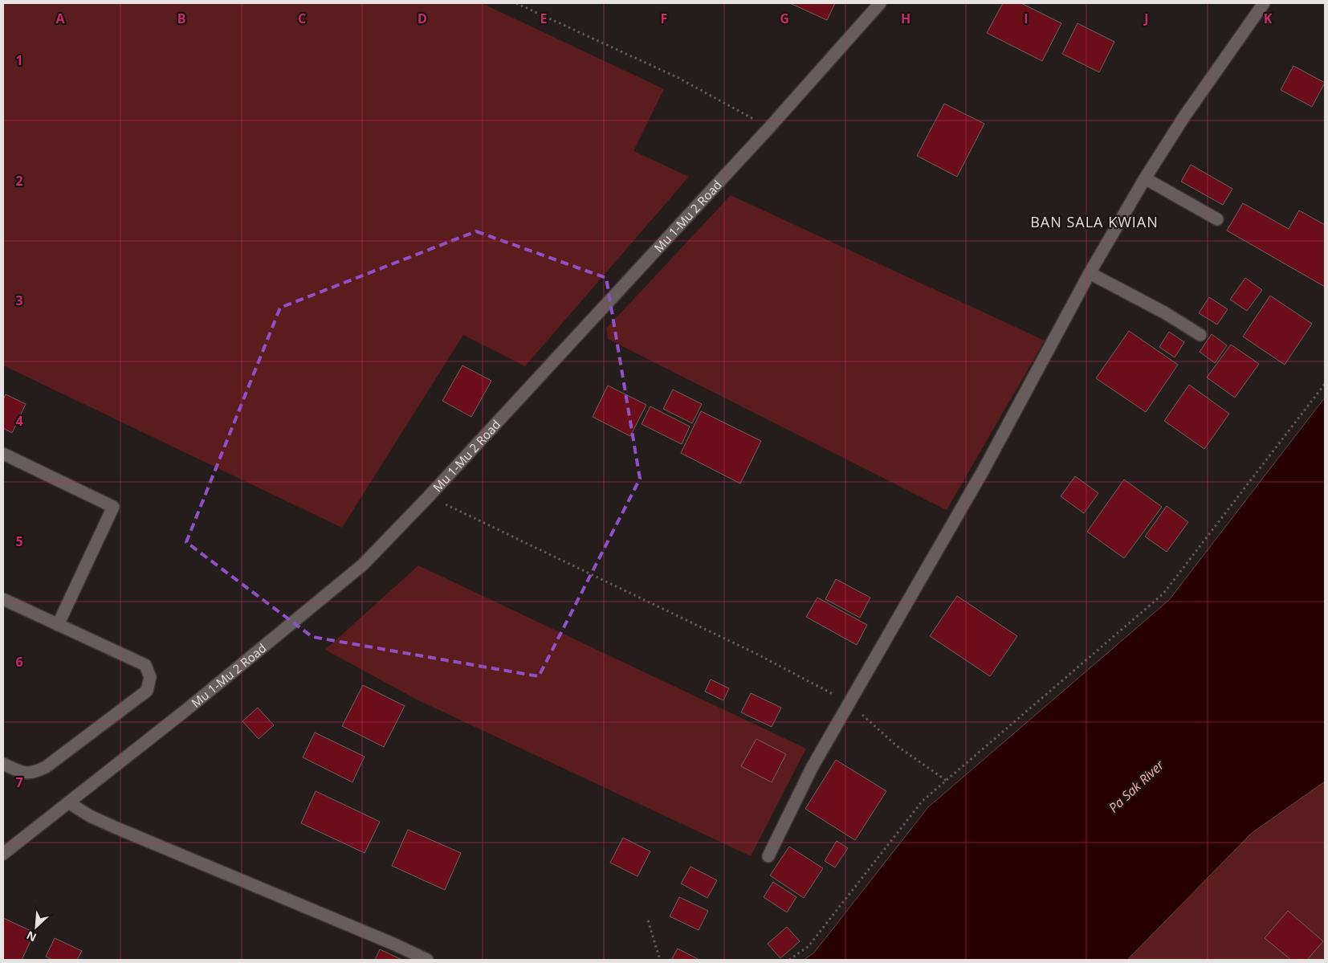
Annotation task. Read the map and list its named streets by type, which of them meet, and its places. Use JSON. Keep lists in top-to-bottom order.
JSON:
{
  "streets": {
    "street": ["Mu 1-Mu 2 Road"]
  },
  "districts": ["BAN SALA KWIAN"],
  "water": ["Pa Sak River"],
  "north": "bottom left",
  "grid": {
    "columns": [
      "A",
      "B",
      "C",
      "D",
      "E",
      "F",
      "G",
      "H",
      "I",
      "J",
      "K"
    ],
    "rows": [
      "1",
      "2",
      "3",
      "4",
      "5",
      "6",
      "7"
    ]
  }
}
